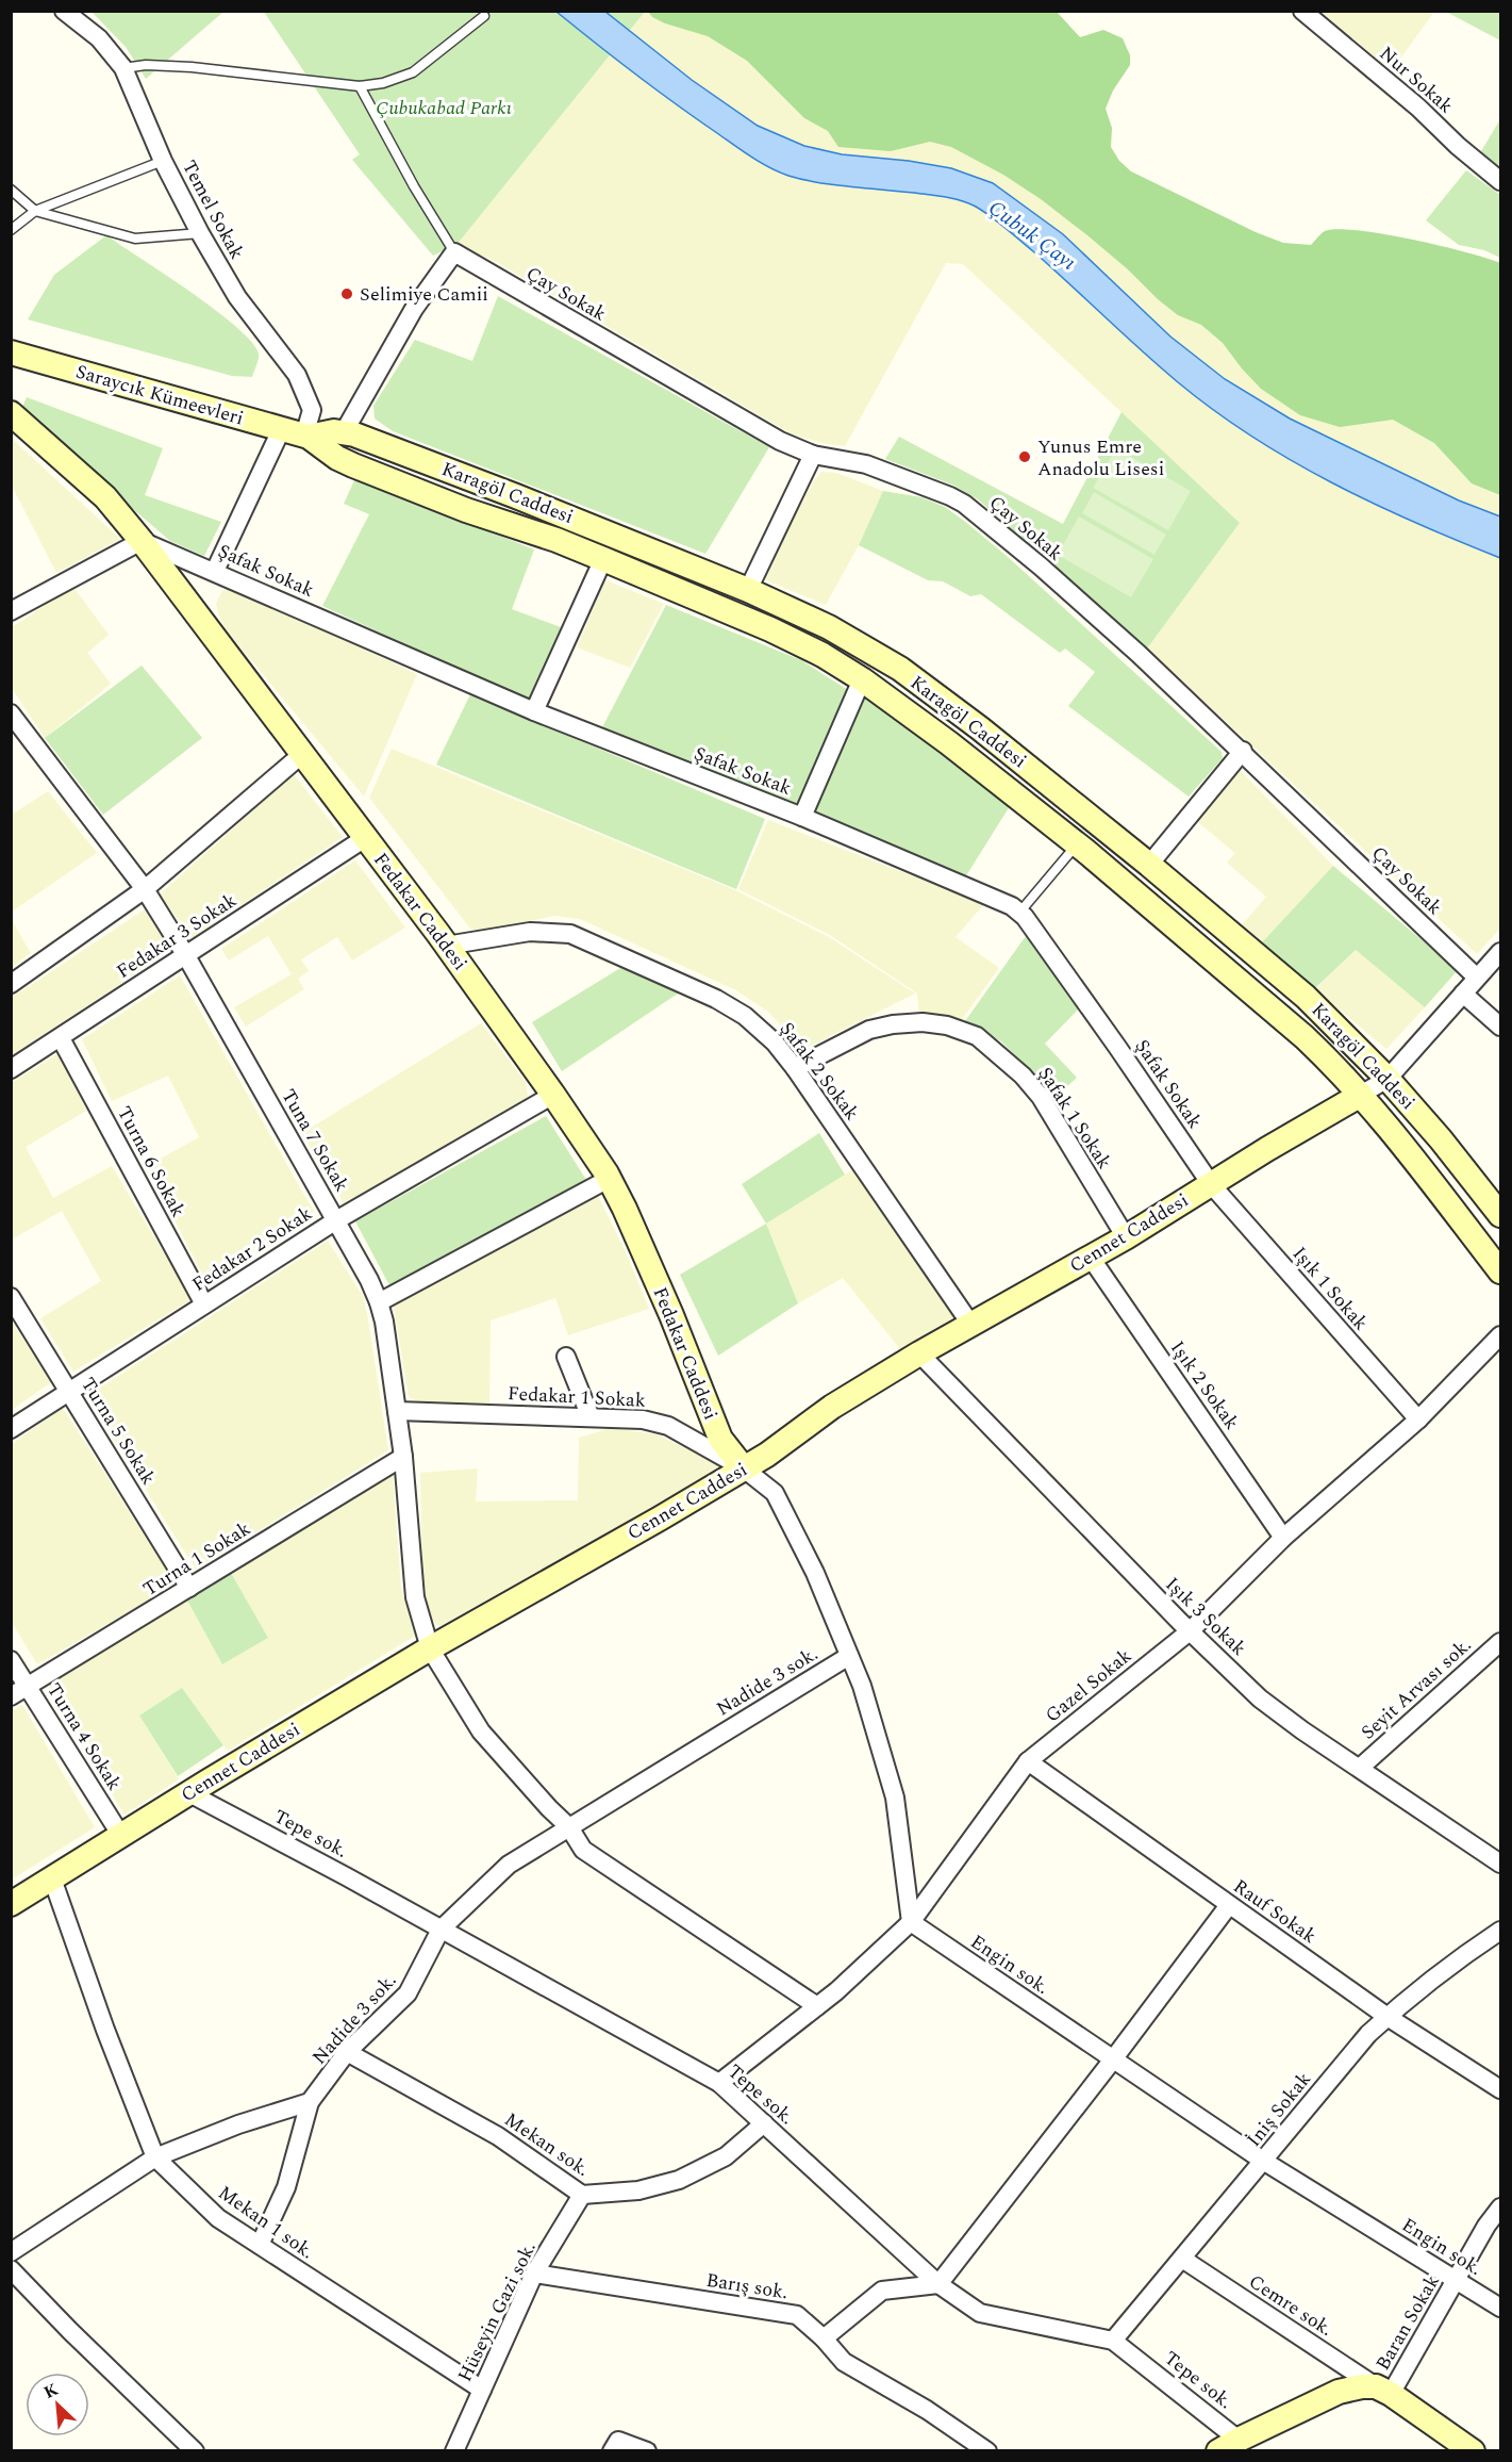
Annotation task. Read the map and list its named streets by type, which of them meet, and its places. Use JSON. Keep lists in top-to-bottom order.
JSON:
{
  "streets": {
    "main road": [
      "Saraycık Kümeevleri",
      "Karagöl Caddesi",
      "Fedakar Caddesi",
      "Cennet Caddesi"
    ],
    "street": [
      "Nur Sokak",
      "Temel Sokak",
      "Çay Sokak",
      "Şafak Sokak",
      "Fedakar 3 Sokak",
      "Şafak 2 Sokak",
      "Şafak 1 Sokak",
      "Tuna 7 Sokak",
      "Turna 6 Sokak",
      "Fedakar 2 Sokak",
      "Işık 1 Sokak",
      "Işık 2 Sokak",
      "Fedakar 1 Sokak",
      "Turna 5 Sokak",
      "Turna 1 Sokak",
      "Işık 3 Sokak",
      "Nadide 3 sok.",
      "Gazel Sokak",
      "Seyit Arvası sok.",
      "Turna 4 Sokak",
      "Tepe sok.",
      "Rauf Sokak",
      "Engin sok.",
      "İniş Sokak",
      "Mekan sok.",
      "Mekan 1 sok.",
      "Barış sok.",
      "Cemre sok.",
      "Hüseyin Gazi sok.",
      "Baran Sokak"
    ]
  },
  "crossings": [
    ["Temel Sokak", "Saraycık Kümeevleri"],
    ["Temel Sokak", "Karagöl Caddesi"],
    ["Saraycık Kümeevleri", "Karagöl Caddesi"],
    ["Şafak Sokak", "Fedakar Caddesi"],
    ["Şafak Sokak", "Cennet Caddesi"],
    ["Şafak Sokak", "Işık 1 Sokak"],
    ["Fedakar Caddesi", "Fedakar 3 Sokak"],
    ["Fedakar Caddesi", "Şafak 2 Sokak"],
    ["Fedakar Caddesi", "Cennet Caddesi"],
    ["Fedakar Caddesi", "Fedakar 2 Sokak"],
    ["Fedakar Caddesi", "Fedakar 1 Sokak"],
    ["Fedakar 3 Sokak", "Tuna 7 Sokak"],
    ["Fedakar 3 Sokak", "Turna 6 Sokak"],
    ["Şafak 2 Sokak", "Şafak 1 Sokak"],
    ["Şafak 2 Sokak", "Cennet Caddesi"],
    ["Şafak 1 Sokak", "Cennet Caddesi"],
    ["Tuna 7 Sokak", "Cennet Caddesi"],
    ["Tuna 7 Sokak", "Fedakar 2 Sokak"],
    ["Tuna 7 Sokak", "Fedakar 1 Sokak"],
    ["Tuna 7 Sokak", "Turna 1 Sokak"],
    ["Tuna 7 Sokak", "Nadide 3 sok."],
    ["Tuna 7 Sokak", "Gazel Sokak"],
    ["Turna 6 Sokak", "Fedakar 2 Sokak"],
    ["Cennet Caddesi", "Işık 1 Sokak"],
    ["Cennet Caddesi", "Işık 2 Sokak"],
    ["Cennet Caddesi", "Fedakar 1 Sokak"],
    ["Cennet Caddesi", "Işık 3 Sokak"],
    ["Cennet Caddesi", "Turna 4 Sokak"],
    ["Cennet Caddesi", "Tepe sok."],
    ["Cennet Caddesi", "Mekan 1 sok."],
    ["Fedakar 2 Sokak", "Turna 5 Sokak"],
    ["Işık 1 Sokak", "Gazel Sokak"],
    ["Işık 2 Sokak", "Gazel Sokak"],
    ["Turna 5 Sokak", "Turna 1 Sokak"],
    ["Turna 1 Sokak", "Turna 4 Sokak"],
    ["Işık 3 Sokak", "Gazel Sokak"],
    ["Işık 3 Sokak", "Seyit Arvası sok."],
    ["Nadide 3 sok.", "Tepe sok."],
    ["Nadide 3 sok.", "Mekan sok."],
    ["Gazel Sokak", "Tepe sok."],
    ["Gazel Sokak", "Rauf Sokak"],
    ["Gazel Sokak", "Engin sok."],
    ["Tepe sok.", "İniş Sokak"],
    ["Tepe sok.", "Mekan sok."],
    ["Rauf Sokak", "İniş Sokak"],
    ["Engin sok.", "İniş Sokak"],
    ["Engin sok.", "Baran Sokak"],
    ["İniş Sokak", "Cemre sok."],
    ["Mekan sok.", "Hüseyin Gazi sok."],
    ["Mekan 1 sok.", "Hüseyin Gazi sok."],
    ["Barış sok.", "Hüseyin Gazi sok."],
    ["Cemre sok.", "Baran Sokak"]
  ],
  "water": ["Çubuk Çayı"],
  "parks": ["Çubukabad Parkı"],
  "places": ["Selimiye Camii", "Yunus Emre Anadolu Lisesi"],
  "north": "top left"
}
